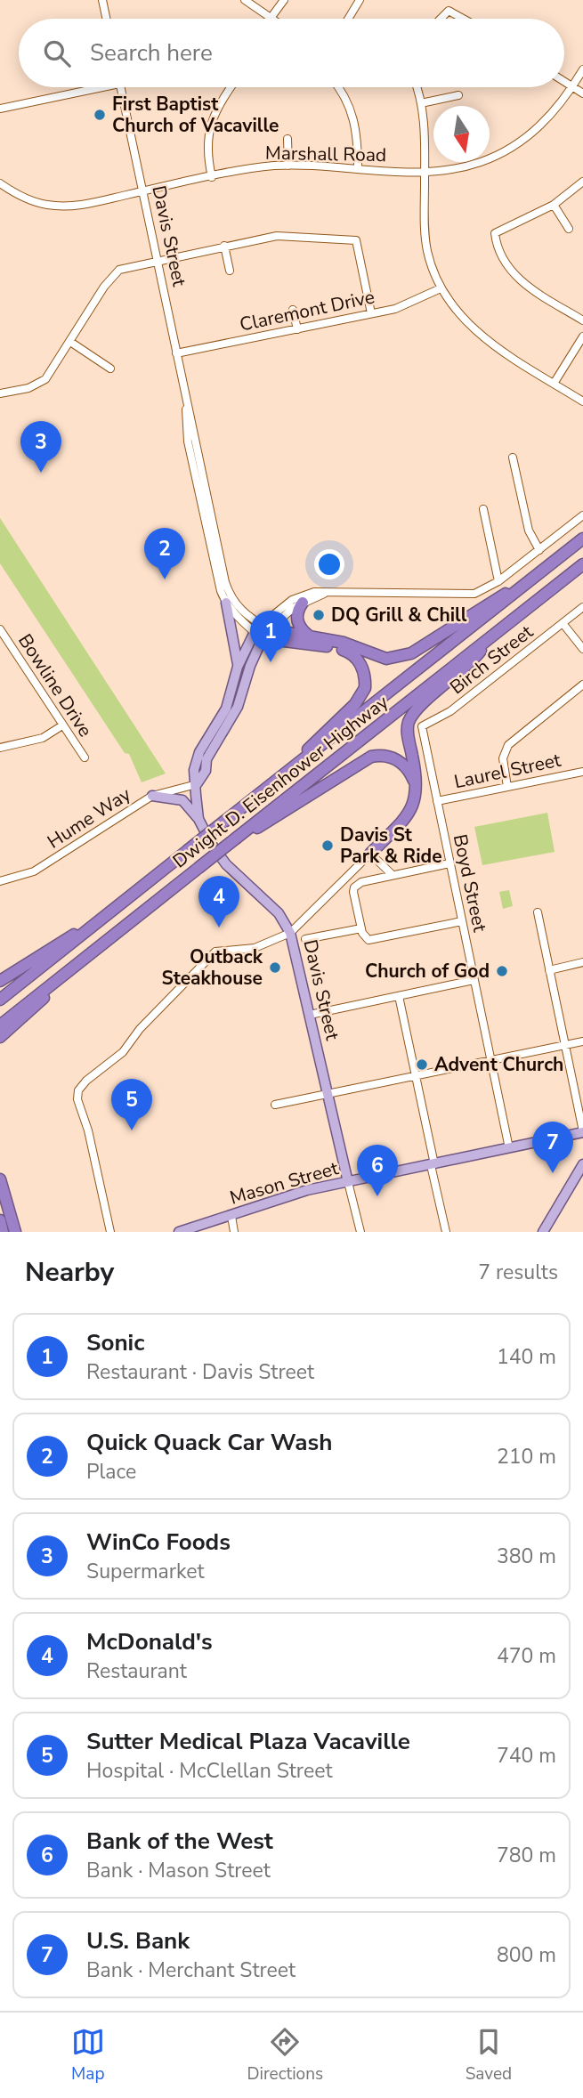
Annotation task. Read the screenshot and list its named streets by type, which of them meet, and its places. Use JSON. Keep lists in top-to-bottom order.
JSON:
{
  "streets": {
    "highway": ["Dwight D. Eisenhower Highway"],
    "main road": ["Davis Street", "Mason Street"],
    "street": [
      "Marshall Road",
      "Claremont Drive",
      "Birch Street",
      "Bowline Drive",
      "Laurel Street",
      "Hume Way",
      "Boyd Street"
    ]
  },
  "crossings": [
    ["Marshall Road", "Davis Street"],
    ["Davis Street", "Claremont Drive"],
    ["Davis Street", "Hume Way"],
    ["Davis Street", "Mason Street"],
    ["Birch Street", "Boyd Street"],
    ["Laurel Street", "Boyd Street"],
    ["Boyd Street", "Mason Street"]
  ],
  "places": [
    "First Baptist Church of Vacaville",
    "DQ Grill & Chill",
    "Davis St Park & Ride",
    "Outback Steakhouse",
    "Church of God",
    "Advent Church"
  ],
  "north": "bottom",
  "page": {
    "search": "Search here",
    "pins": [
      "3",
      "2",
      "1",
      "4",
      "5",
      "7",
      "6"
    ],
    "heading": ["Nearby", "7 results"],
    "list": [
      {
        "mark": "1",
        "name": "Sonic",
        "note": "Restaurant · Davis Street",
        "value": "140 m"
      },
      {
        "mark": "2",
        "name": "Quick Quack Car Wash",
        "note": "Place",
        "value": "210 m"
      },
      {
        "mark": "3",
        "name": "WinCo Foods",
        "note": "Supermarket",
        "value": "380 m"
      },
      {
        "mark": "4",
        "name": "McDonald's",
        "note": "Restaurant",
        "value": "470 m"
      },
      {
        "mark": "5",
        "name": "Sutter Medical Plaza Vacaville",
        "note": "Hospital · McClellan Street",
        "value": "740 m"
      },
      {
        "mark": "6",
        "name": "Bank of the West",
        "note": "Bank · Mason Street",
        "value": "780 m"
      },
      {
        "mark": "7",
        "name": "U.S. Bank",
        "note": "Bank · Merchant Street",
        "value": "800 m"
      }
    ],
    "nav": ["Map", "Directions", "Saved"]
  }
}
